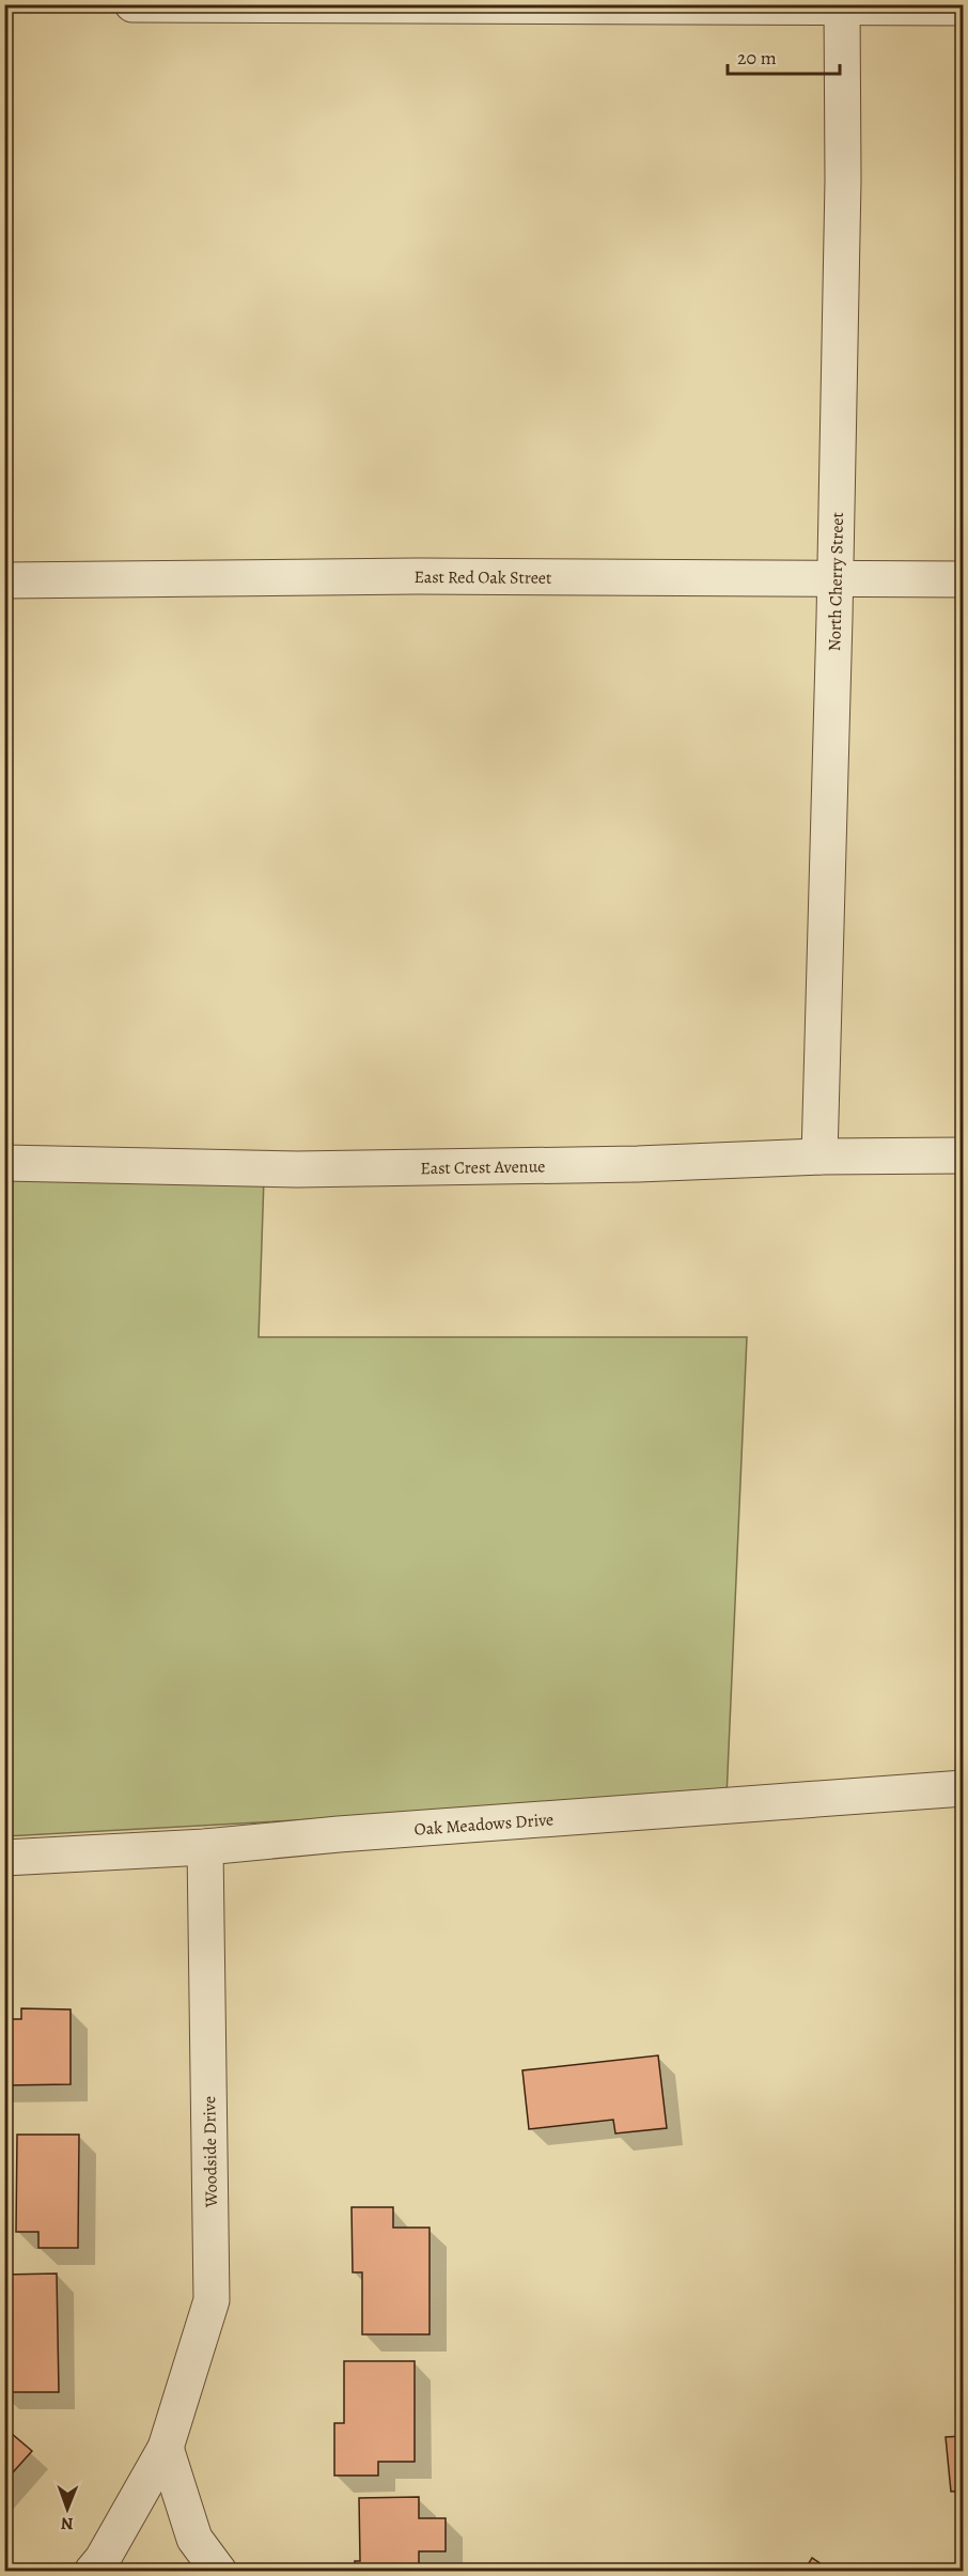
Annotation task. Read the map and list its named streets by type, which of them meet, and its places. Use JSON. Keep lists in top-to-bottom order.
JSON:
{
  "streets": {
    "street": [
      "East Red Oak Street",
      "North Cherry Street",
      "East Crest Avenue",
      "Oak Meadows Drive",
      "Woodside Drive"
    ]
  },
  "crossings": [
    ["East Red Oak Street", "North Cherry Street"],
    ["North Cherry Street", "East Crest Avenue"],
    ["Oak Meadows Drive", "Woodside Drive"]
  ],
  "scale_bar": "20 m",
  "north": "bottom"
}
